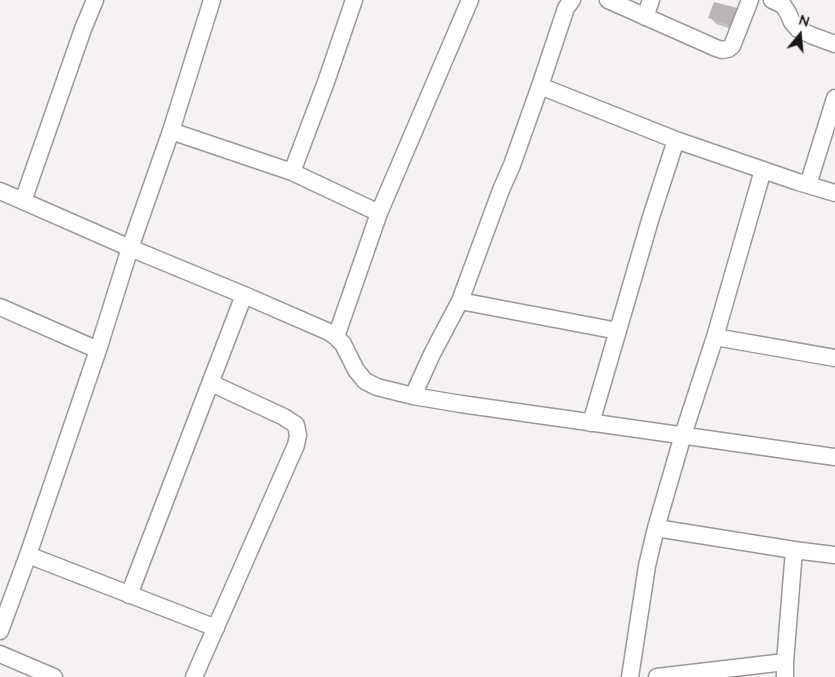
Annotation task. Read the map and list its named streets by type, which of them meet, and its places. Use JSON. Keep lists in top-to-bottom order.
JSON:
{
  "north": "top"
}
